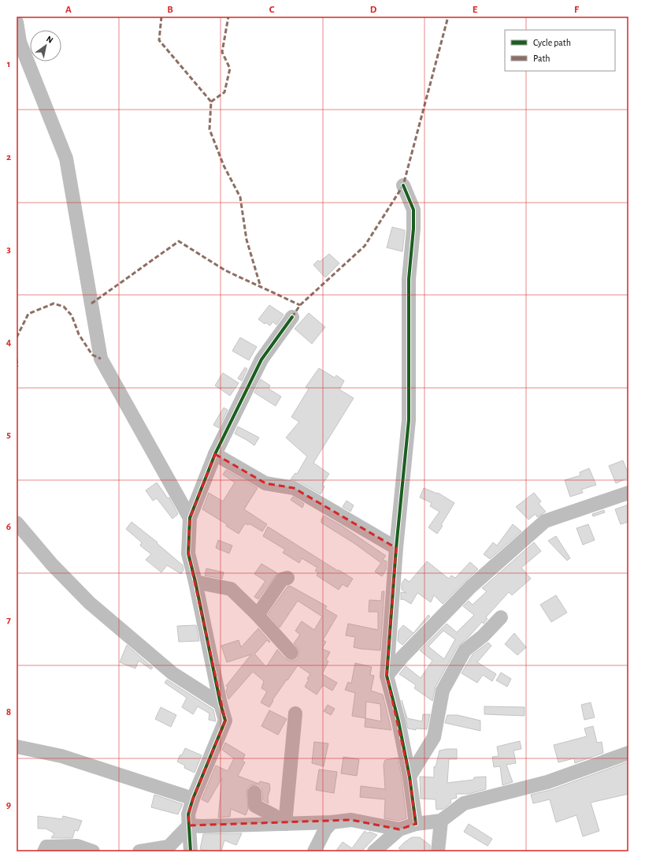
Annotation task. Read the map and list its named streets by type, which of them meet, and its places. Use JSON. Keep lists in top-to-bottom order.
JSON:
{
  "legend": ["Cycle path", "Path"],
  "north": "top right",
  "grid": {
    "columns": [
      "A",
      "B",
      "C",
      "D",
      "E",
      "F"
    ],
    "rows": [
      "1",
      "2",
      "3",
      "4",
      "5",
      "6",
      "7",
      "8",
      "9"
    ]
  }
}
